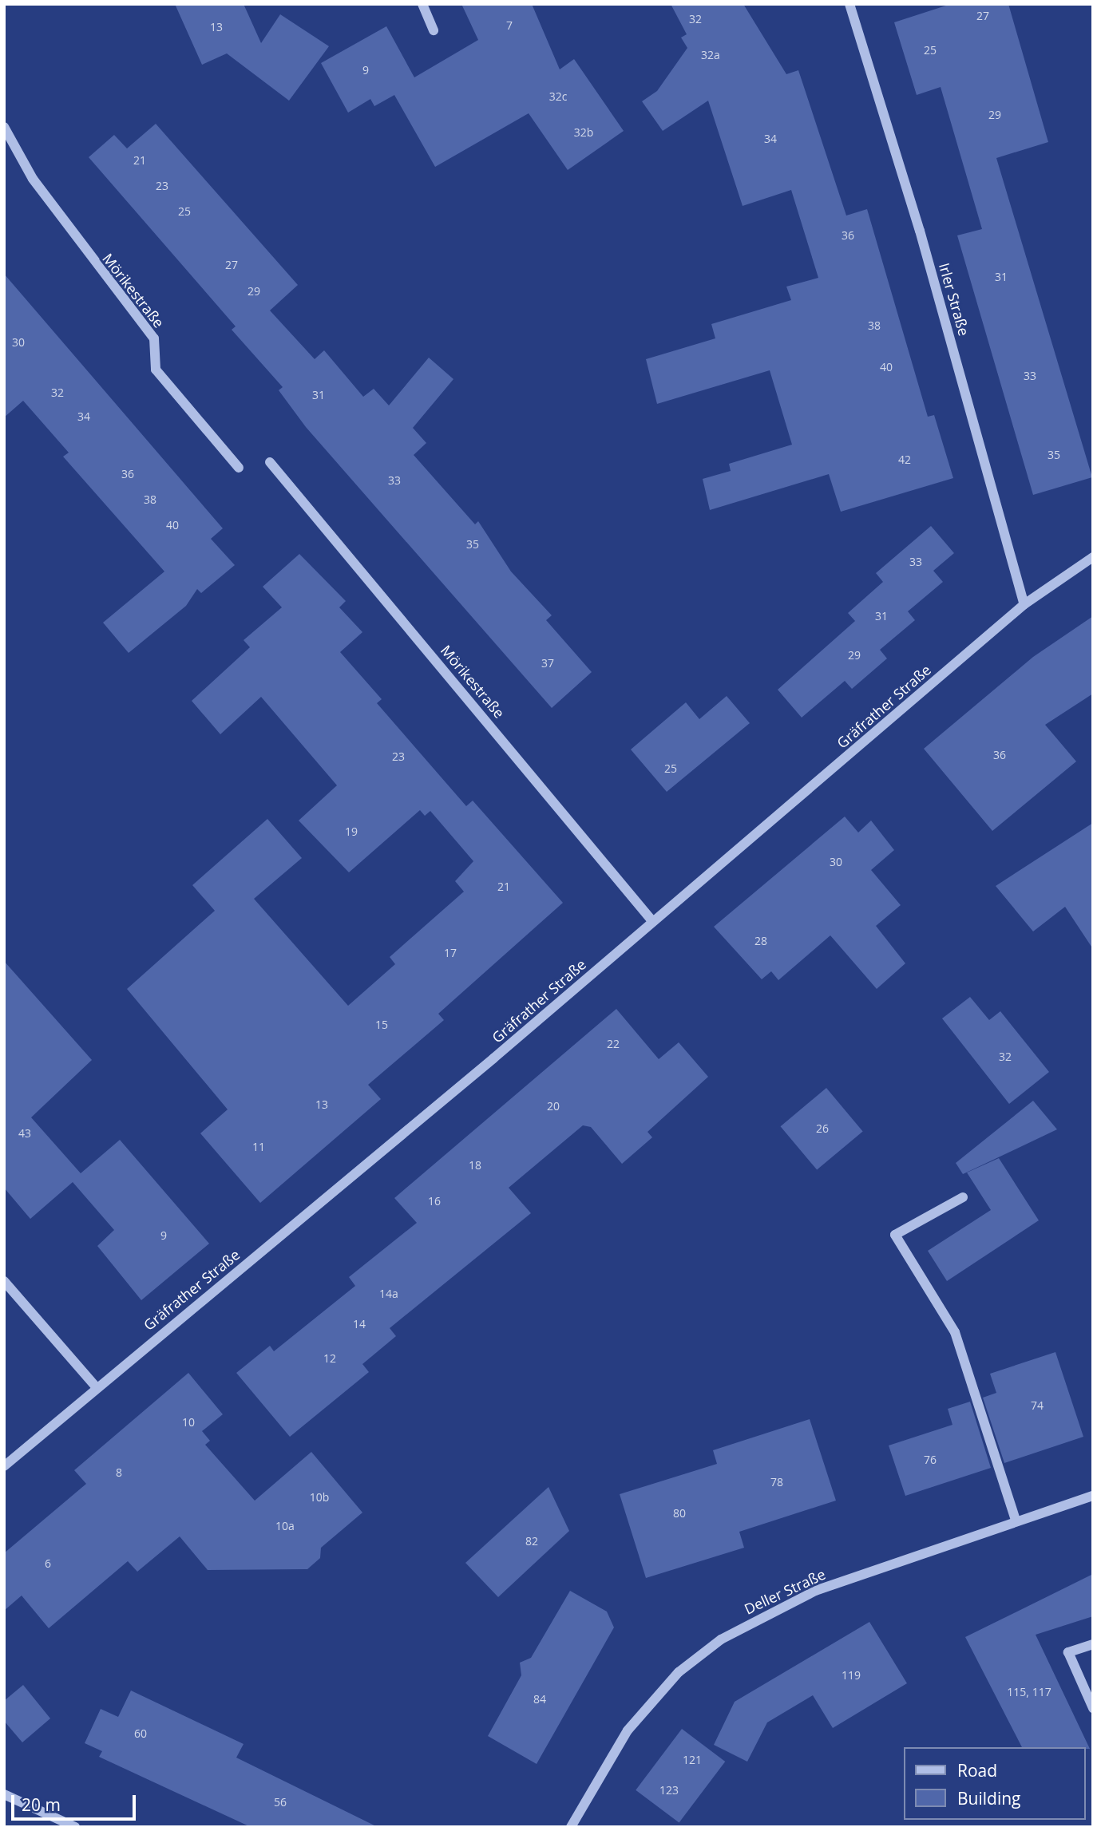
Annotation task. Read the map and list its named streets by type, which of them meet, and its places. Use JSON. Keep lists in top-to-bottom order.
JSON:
{
  "streets": {
    "street": [
      "Mörikestraße",
      "Irler Straße",
      "Gräfrather Straße",
      "Deller Straße"
    ]
  },
  "crossings": [
    ["Mörikestraße", "Gräfrather Straße"],
    ["Irler Straße", "Gräfrather Straße"]
  ],
  "house_numbers": [
    "27",
    "32",
    "7",
    "13",
    "25",
    "32a",
    "9",
    "32c",
    "29",
    "32b",
    "34",
    "21",
    "23",
    "25",
    "36",
    "27",
    "31",
    "29",
    "38",
    "30",
    "40",
    "33",
    "32",
    "31",
    "34",
    "35",
    "42",
    "36",
    "33",
    "38",
    "40",
    "35",
    "33",
    "31",
    "29",
    "37",
    "36",
    "23",
    "25",
    "19",
    "30",
    "21",
    "28",
    "17",
    "15",
    "22",
    "32",
    "13",
    "20",
    "26",
    "43",
    "11",
    "18",
    "16",
    "9",
    "14a",
    "14",
    "12",
    "74",
    "10",
    "76",
    "8",
    "78",
    "10b",
    "80",
    "10a",
    "82",
    "6",
    "119",
    "115, 117",
    "84",
    "60",
    "121",
    "123",
    "56"
  ],
  "legend": ["Road", "Building"],
  "scale_bar": "20 m"
}
